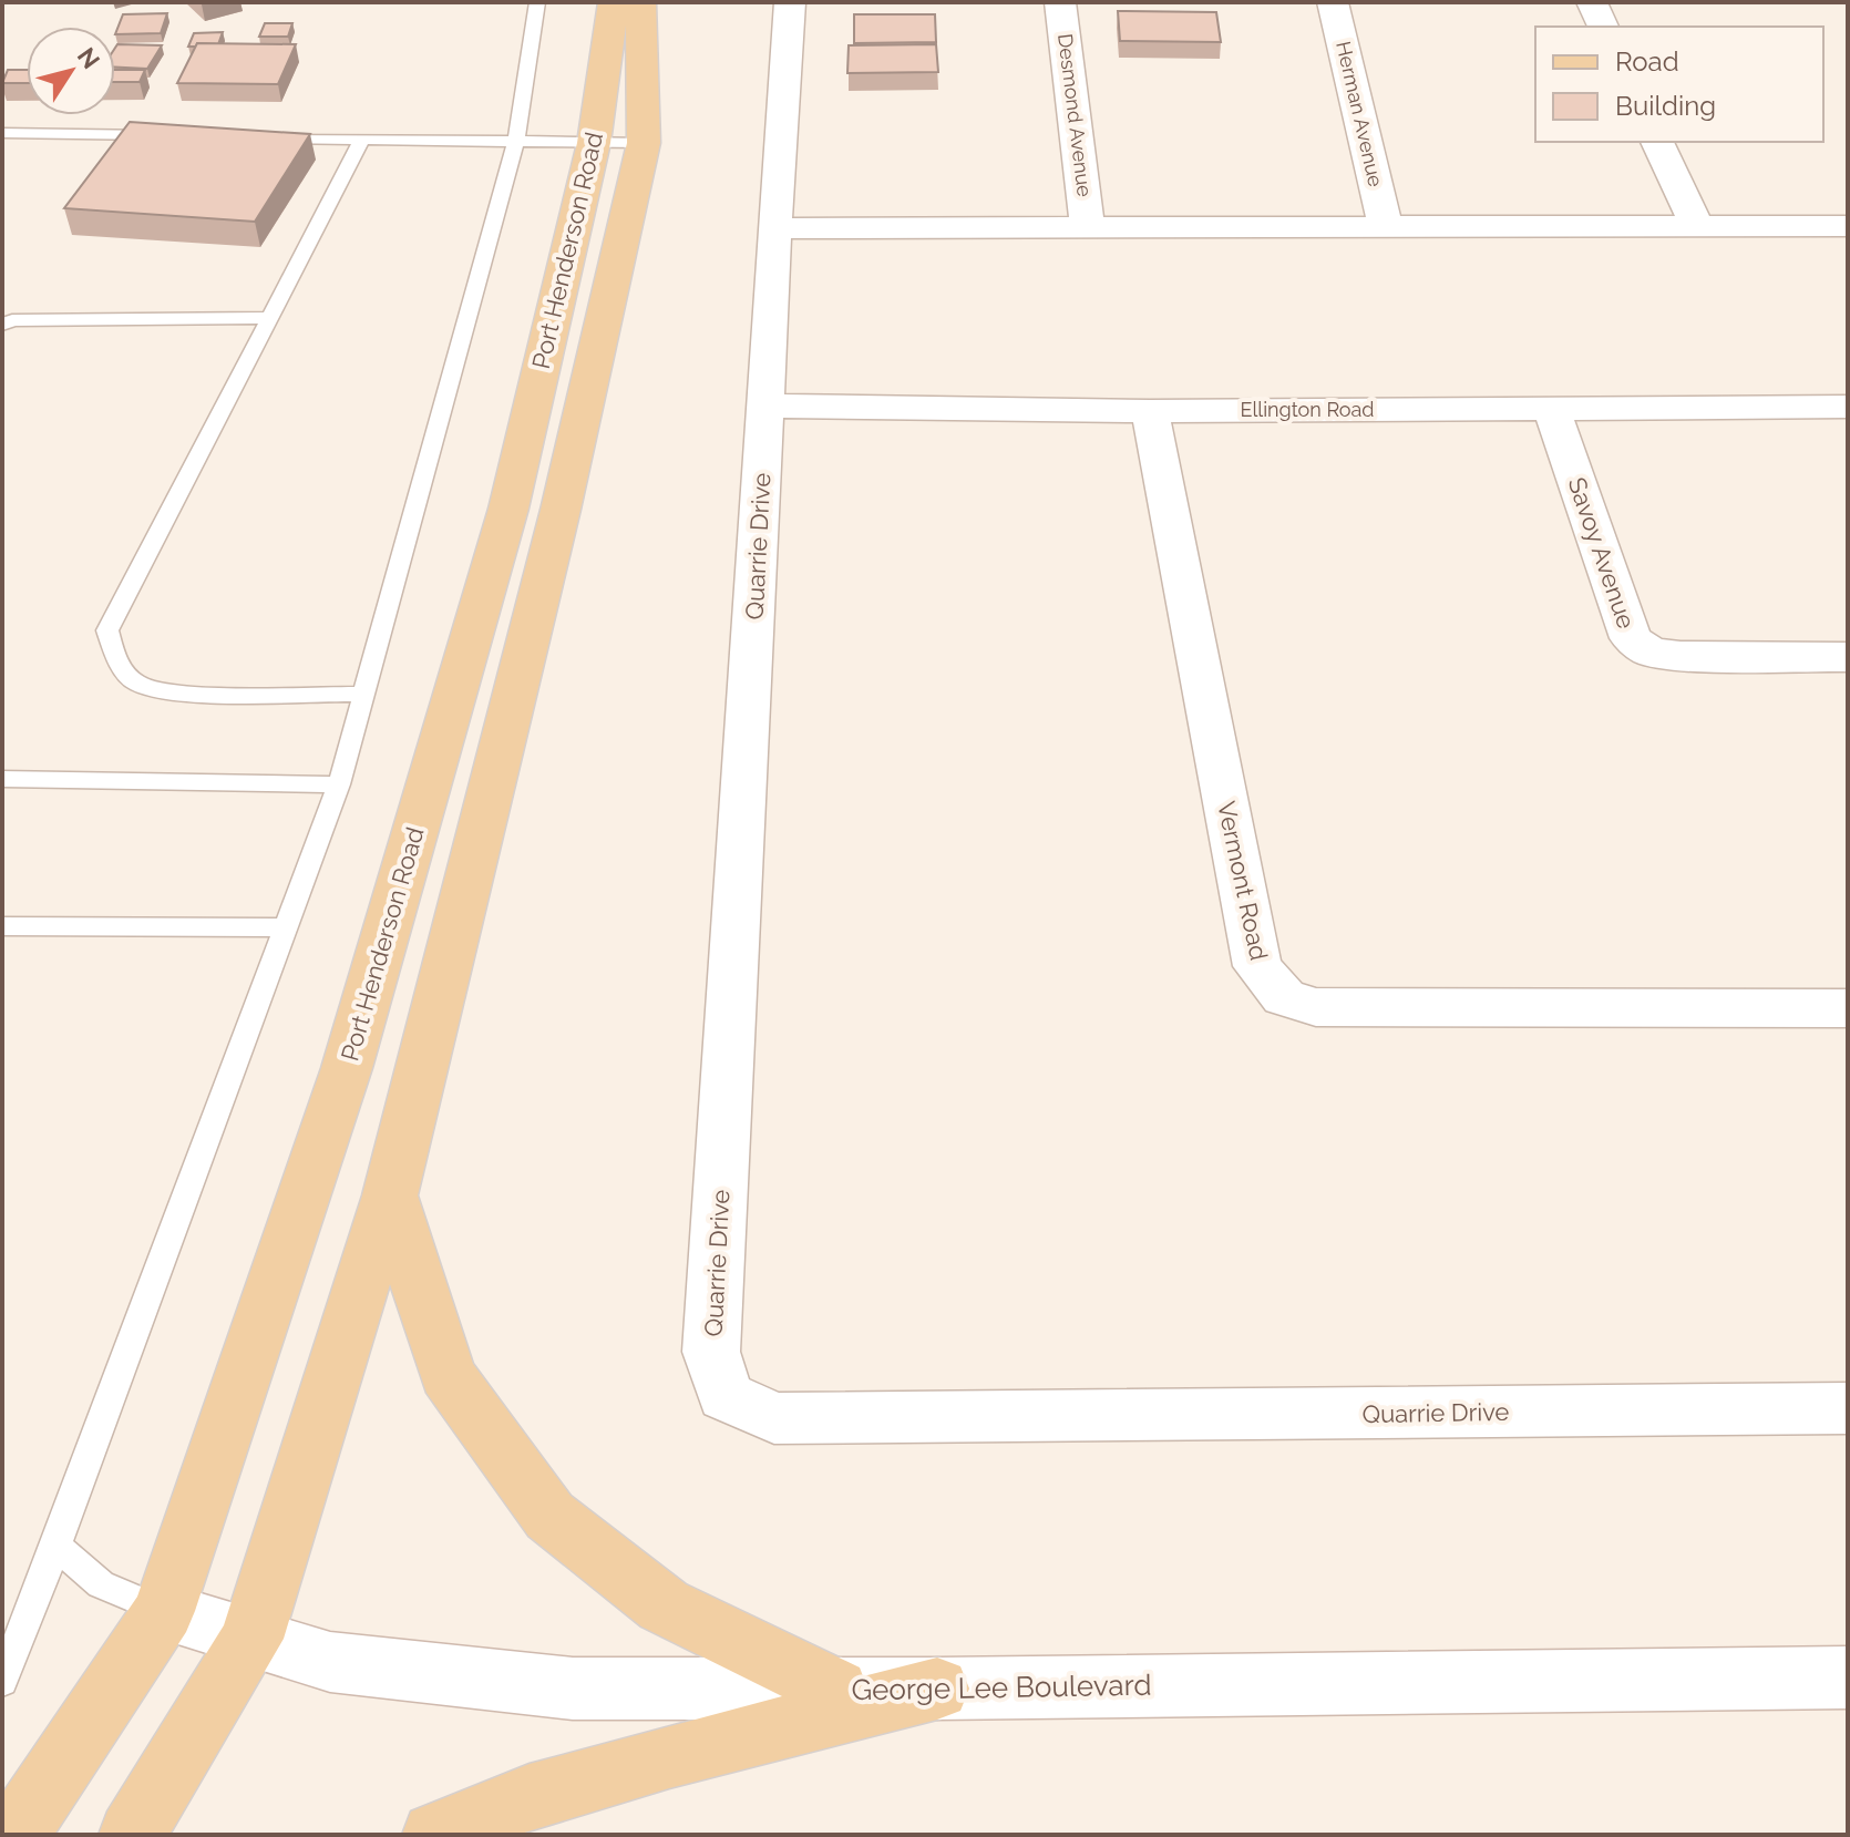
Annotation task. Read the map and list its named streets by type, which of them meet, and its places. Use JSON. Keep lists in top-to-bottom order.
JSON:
{
  "streets": {
    "main road": ["Port Henderson Road"],
    "street": [
      "Herman Avenue",
      "Desmond Avenue",
      "Ellington Road",
      "Quarrie Drive",
      "Savoy Avenue",
      "Vermont Road",
      "George Lee Boulevard"
    ]
  },
  "crossings": [
    ["Port Henderson Road", "George Lee Boulevard"],
    ["Ellington Road", "Quarrie Drive"],
    ["Ellington Road", "Savoy Avenue"],
    ["Ellington Road", "Vermont Road"]
  ],
  "legend": ["Road", "Building"],
  "north": "top right"
}
